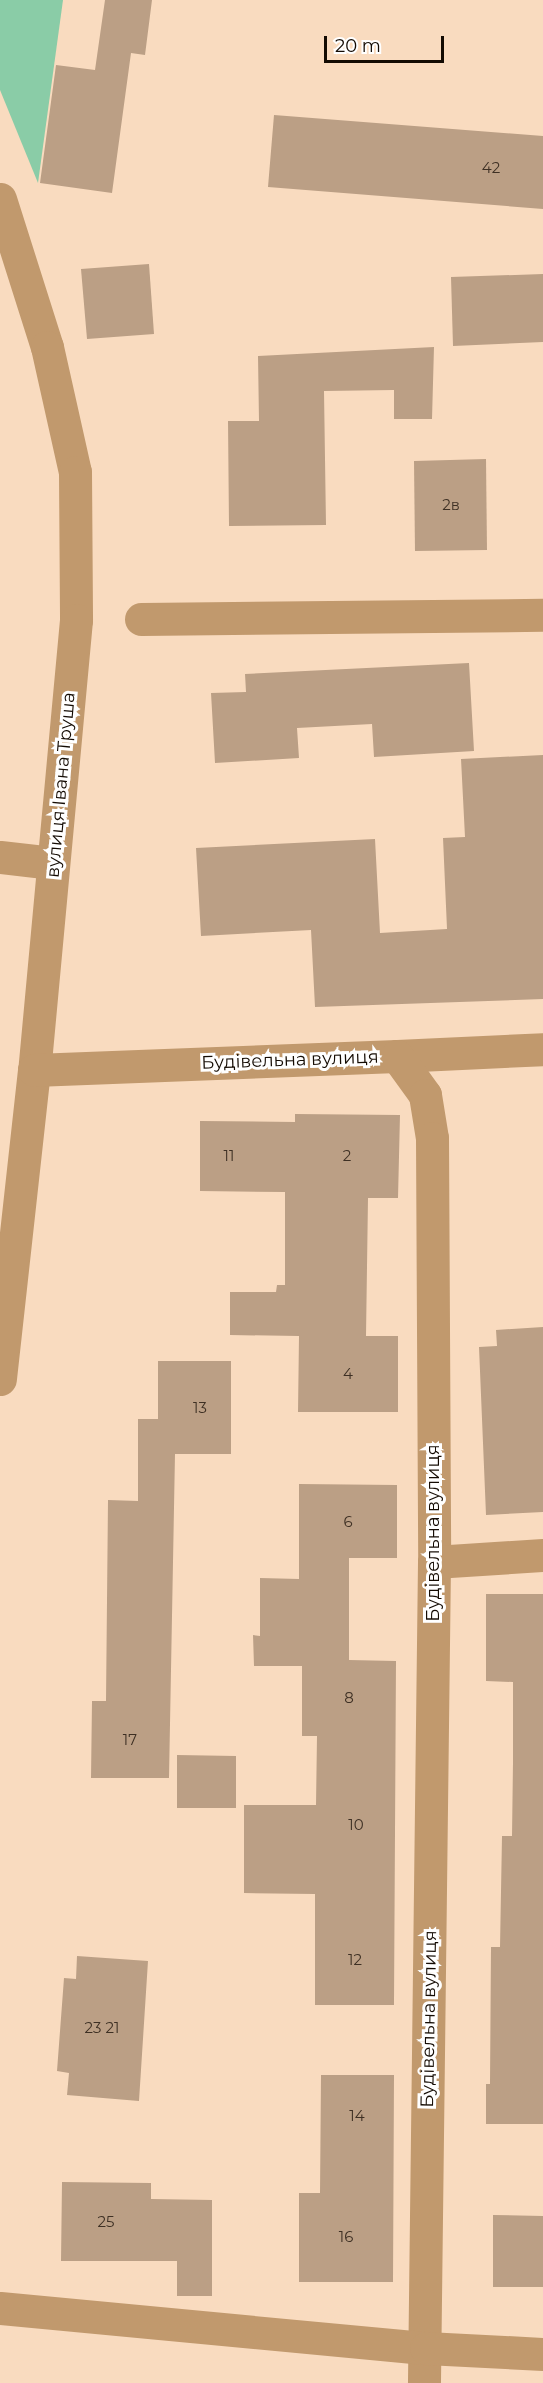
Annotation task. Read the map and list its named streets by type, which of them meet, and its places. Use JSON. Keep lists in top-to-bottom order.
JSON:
{
  "streets": {
    "street": ["вулиця Івана Труша", "Будівельна вулиця"]
  },
  "crossings": [
    ["вулиця Івана Труша", "Будівельна вулиця"]
  ],
  "house_numbers": [
    "42",
    "2в",
    "11",
    "2",
    "4",
    "13",
    "6",
    "8",
    "17",
    "10",
    "12",
    "23 21",
    "14",
    "25",
    "16"
  ],
  "scale_bar": "20 m"
}
